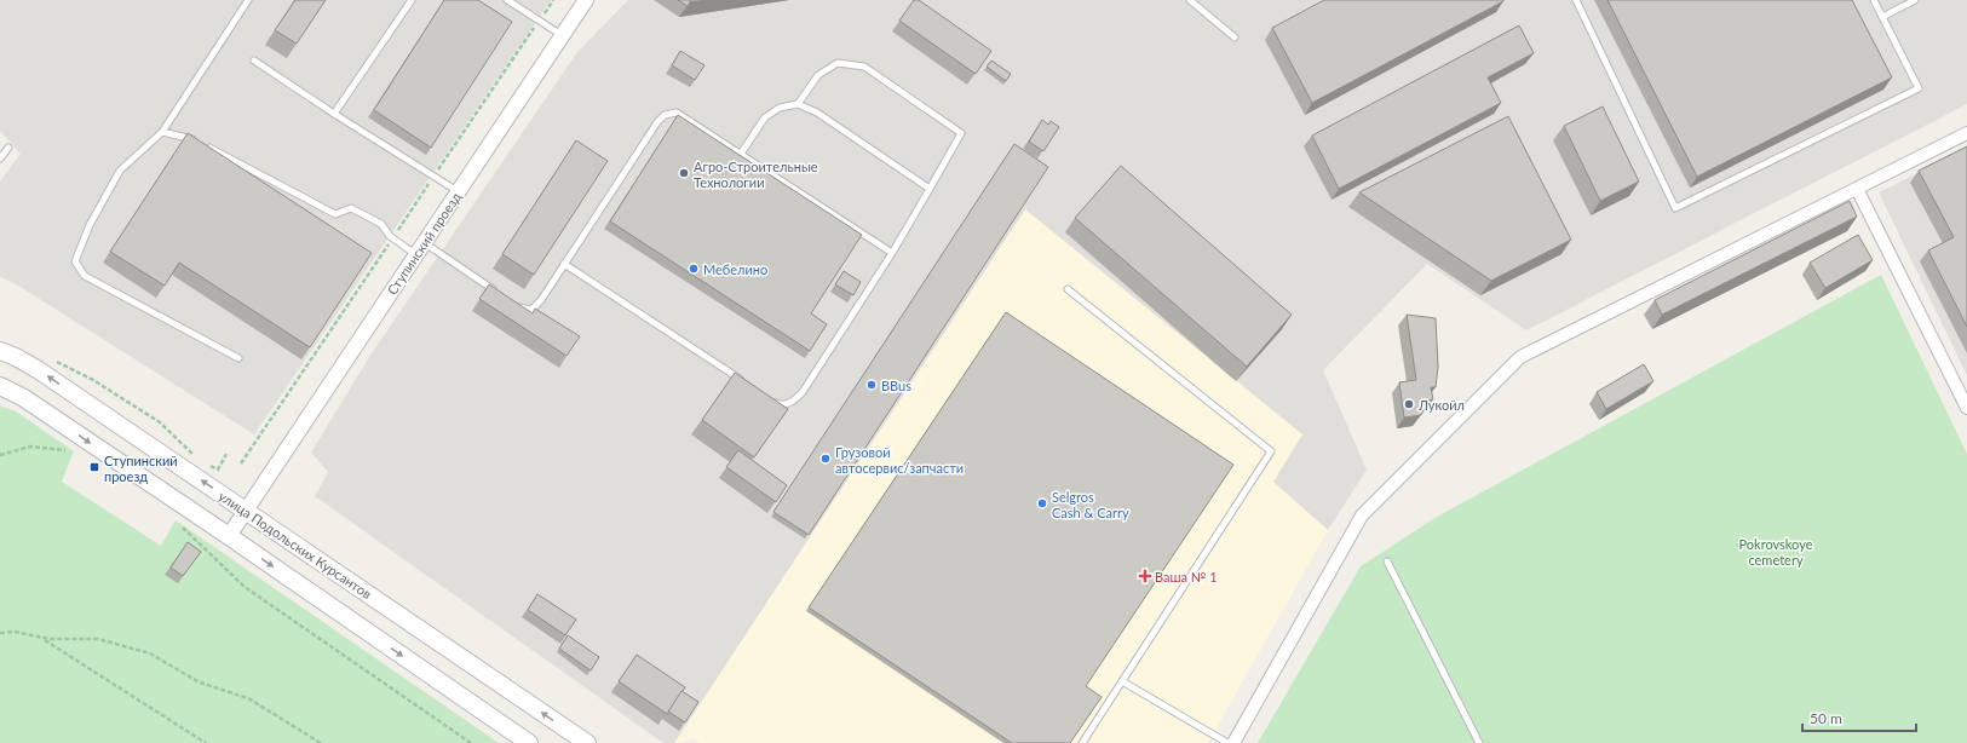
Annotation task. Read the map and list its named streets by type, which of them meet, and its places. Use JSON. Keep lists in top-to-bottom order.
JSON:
{
  "streets": {
    "main road": ["улица Подольских Курсантов"],
    "street": ["Ступинский проезд"]
  },
  "crossings": [
    ["Ступинский проезд", "улица Подольских Курсантов"]
  ],
  "parks": ["Pokrovskoye cemetery"],
  "places": {
    "other": [
      "Агро-Строительные Технологии",
      "Мебелино",
      "BBus",
      "Лукойл",
      "Грузовой автосервис/запчасти",
      "Selgros Cash & Carry"
    ],
    "transit": ["Ступинский проезд"],
    "health": ["Ваша № 1"]
  },
  "scale_bar": "50 m"
}
